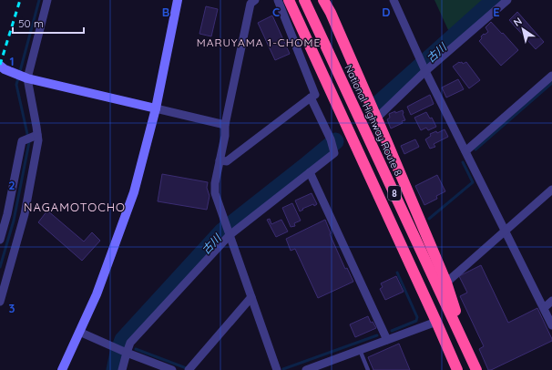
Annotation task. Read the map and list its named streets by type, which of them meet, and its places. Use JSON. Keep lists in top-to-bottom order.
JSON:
{
  "streets": {
    "highway": ["National Highway Route 8", "8"]
  },
  "crossings": [
    ["National Highway Route 8", "8"]
  ],
  "districts": ["MARUYAMA 1-CHOME", "NAGAMOTOCHO"],
  "water": ["古川"],
  "scale_bar": "50 m",
  "north": "top left",
  "grid": {
    "columns": [
      "B",
      "C",
      "D",
      "E"
    ],
    "rows": ["1", "2", "3"]
  }
}
